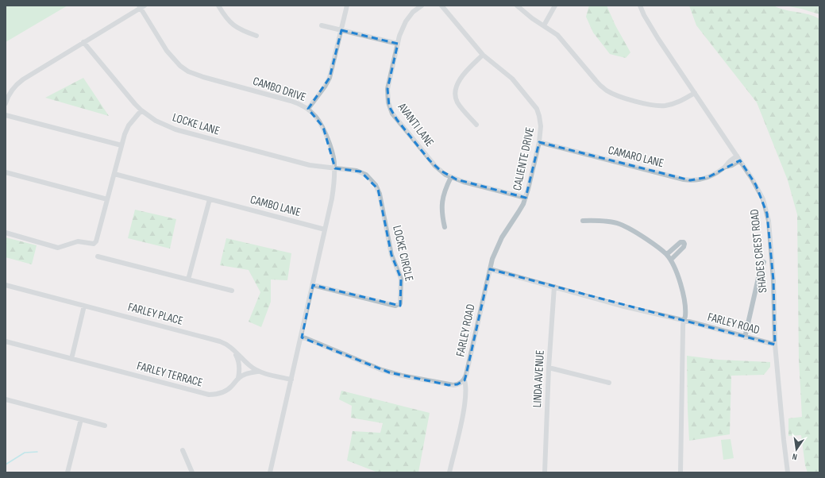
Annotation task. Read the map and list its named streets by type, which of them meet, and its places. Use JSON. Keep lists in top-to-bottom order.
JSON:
{
  "streets": {
    "street": [
      "CAMBO DRIVE",
      "LOCKE LANE",
      "AVANTI LANE",
      "CAMARO LANE",
      "CALIENTE DRIVE",
      "CAMBO LANE",
      "SHADES CREST ROAD",
      "LOCKE CIRCLE",
      "FARLEY PLACE",
      "FARLEY ROAD",
      "FARLEY TERRACE",
      "LINDA AVENUE"
    ]
  },
  "crossings": [
    ["CAMBO DRIVE", "LOCKE LANE"],
    ["CAMBO DRIVE", "CAMBO LANE"],
    ["CAMBO DRIVE", "LOCKE CIRCLE"],
    ["LOCKE LANE", "LOCKE CIRCLE"],
    ["AVANTI LANE", "CALIENTE DRIVE"],
    ["CAMARO LANE", "CALIENTE DRIVE"],
    ["CAMARO LANE", "SHADES CREST ROAD"],
    ["CALIENTE DRIVE", "FARLEY ROAD"],
    ["SHADES CREST ROAD", "FARLEY ROAD"],
    ["FARLEY PLACE", "FARLEY TERRACE"],
    ["FARLEY ROAD", "LINDA AVENUE"]
  ],
  "north": "bottom"
}
